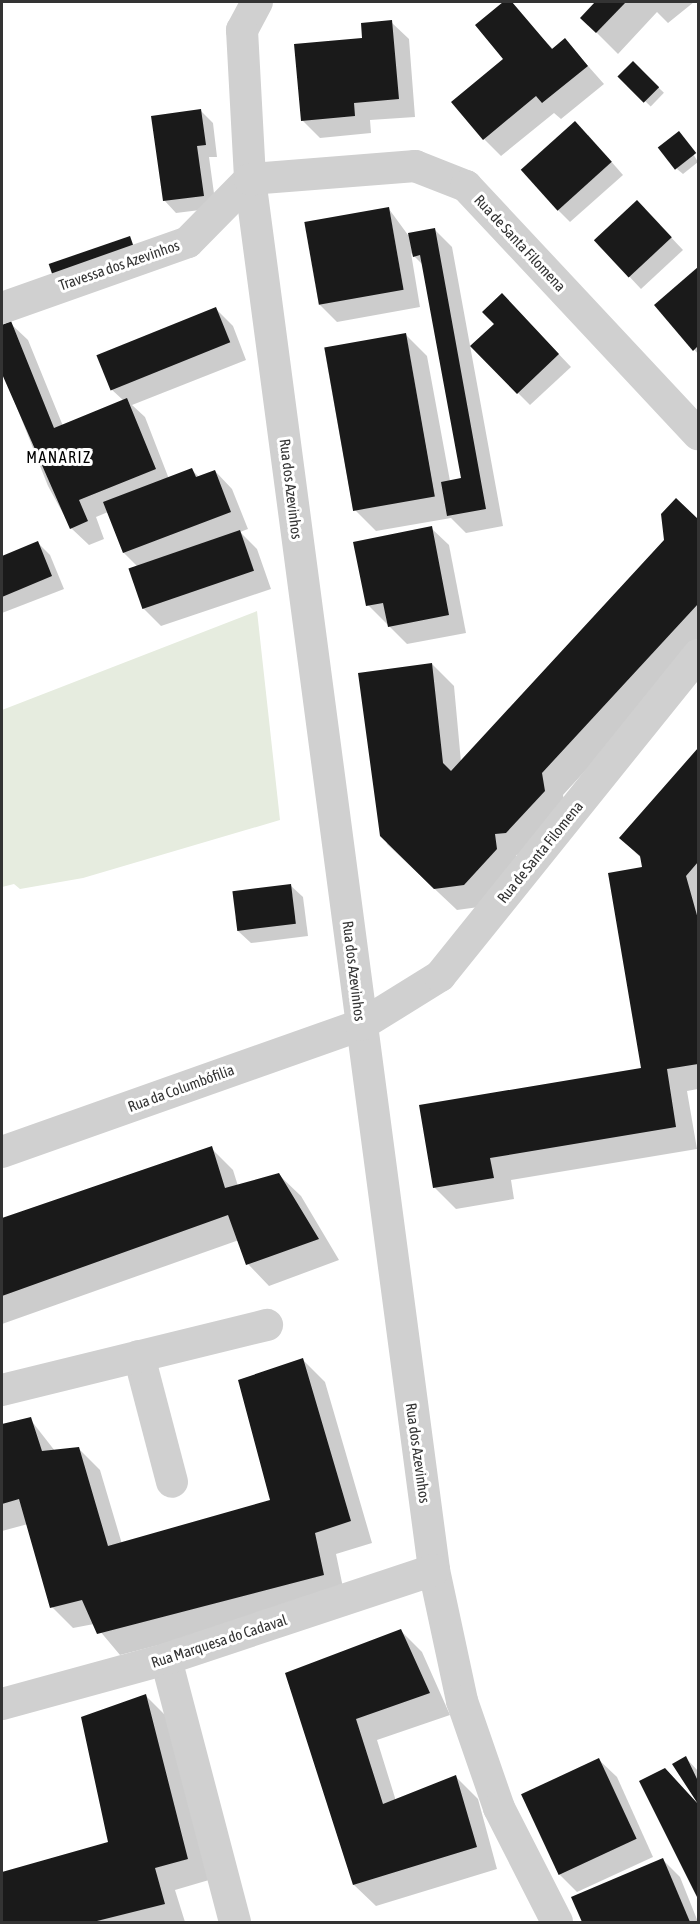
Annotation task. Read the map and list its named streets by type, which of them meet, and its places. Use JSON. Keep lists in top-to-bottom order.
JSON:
{
  "streets": {
    "street": [
      "Rua de Santa Filomena",
      "Travessa dos Azevinhos",
      "Rua dos Azevinhos",
      "Rua da Columbófilia",
      "Rua Marquesa do Cadaval"
    ]
  },
  "crossings": [
    ["Rua de Santa Filomena", "Travessa dos Azevinhos"],
    ["Rua de Santa Filomena", "Rua dos Azevinhos"],
    ["Rua de Santa Filomena", "Rua da Columbófilia"],
    ["Travessa dos Azevinhos", "Rua dos Azevinhos"],
    ["Rua dos Azevinhos", "Rua da Columbófilia"],
    ["Rua dos Azevinhos", "Rua Marquesa do Cadaval"]
  ],
  "districts": ["MANARIZ"]
}
